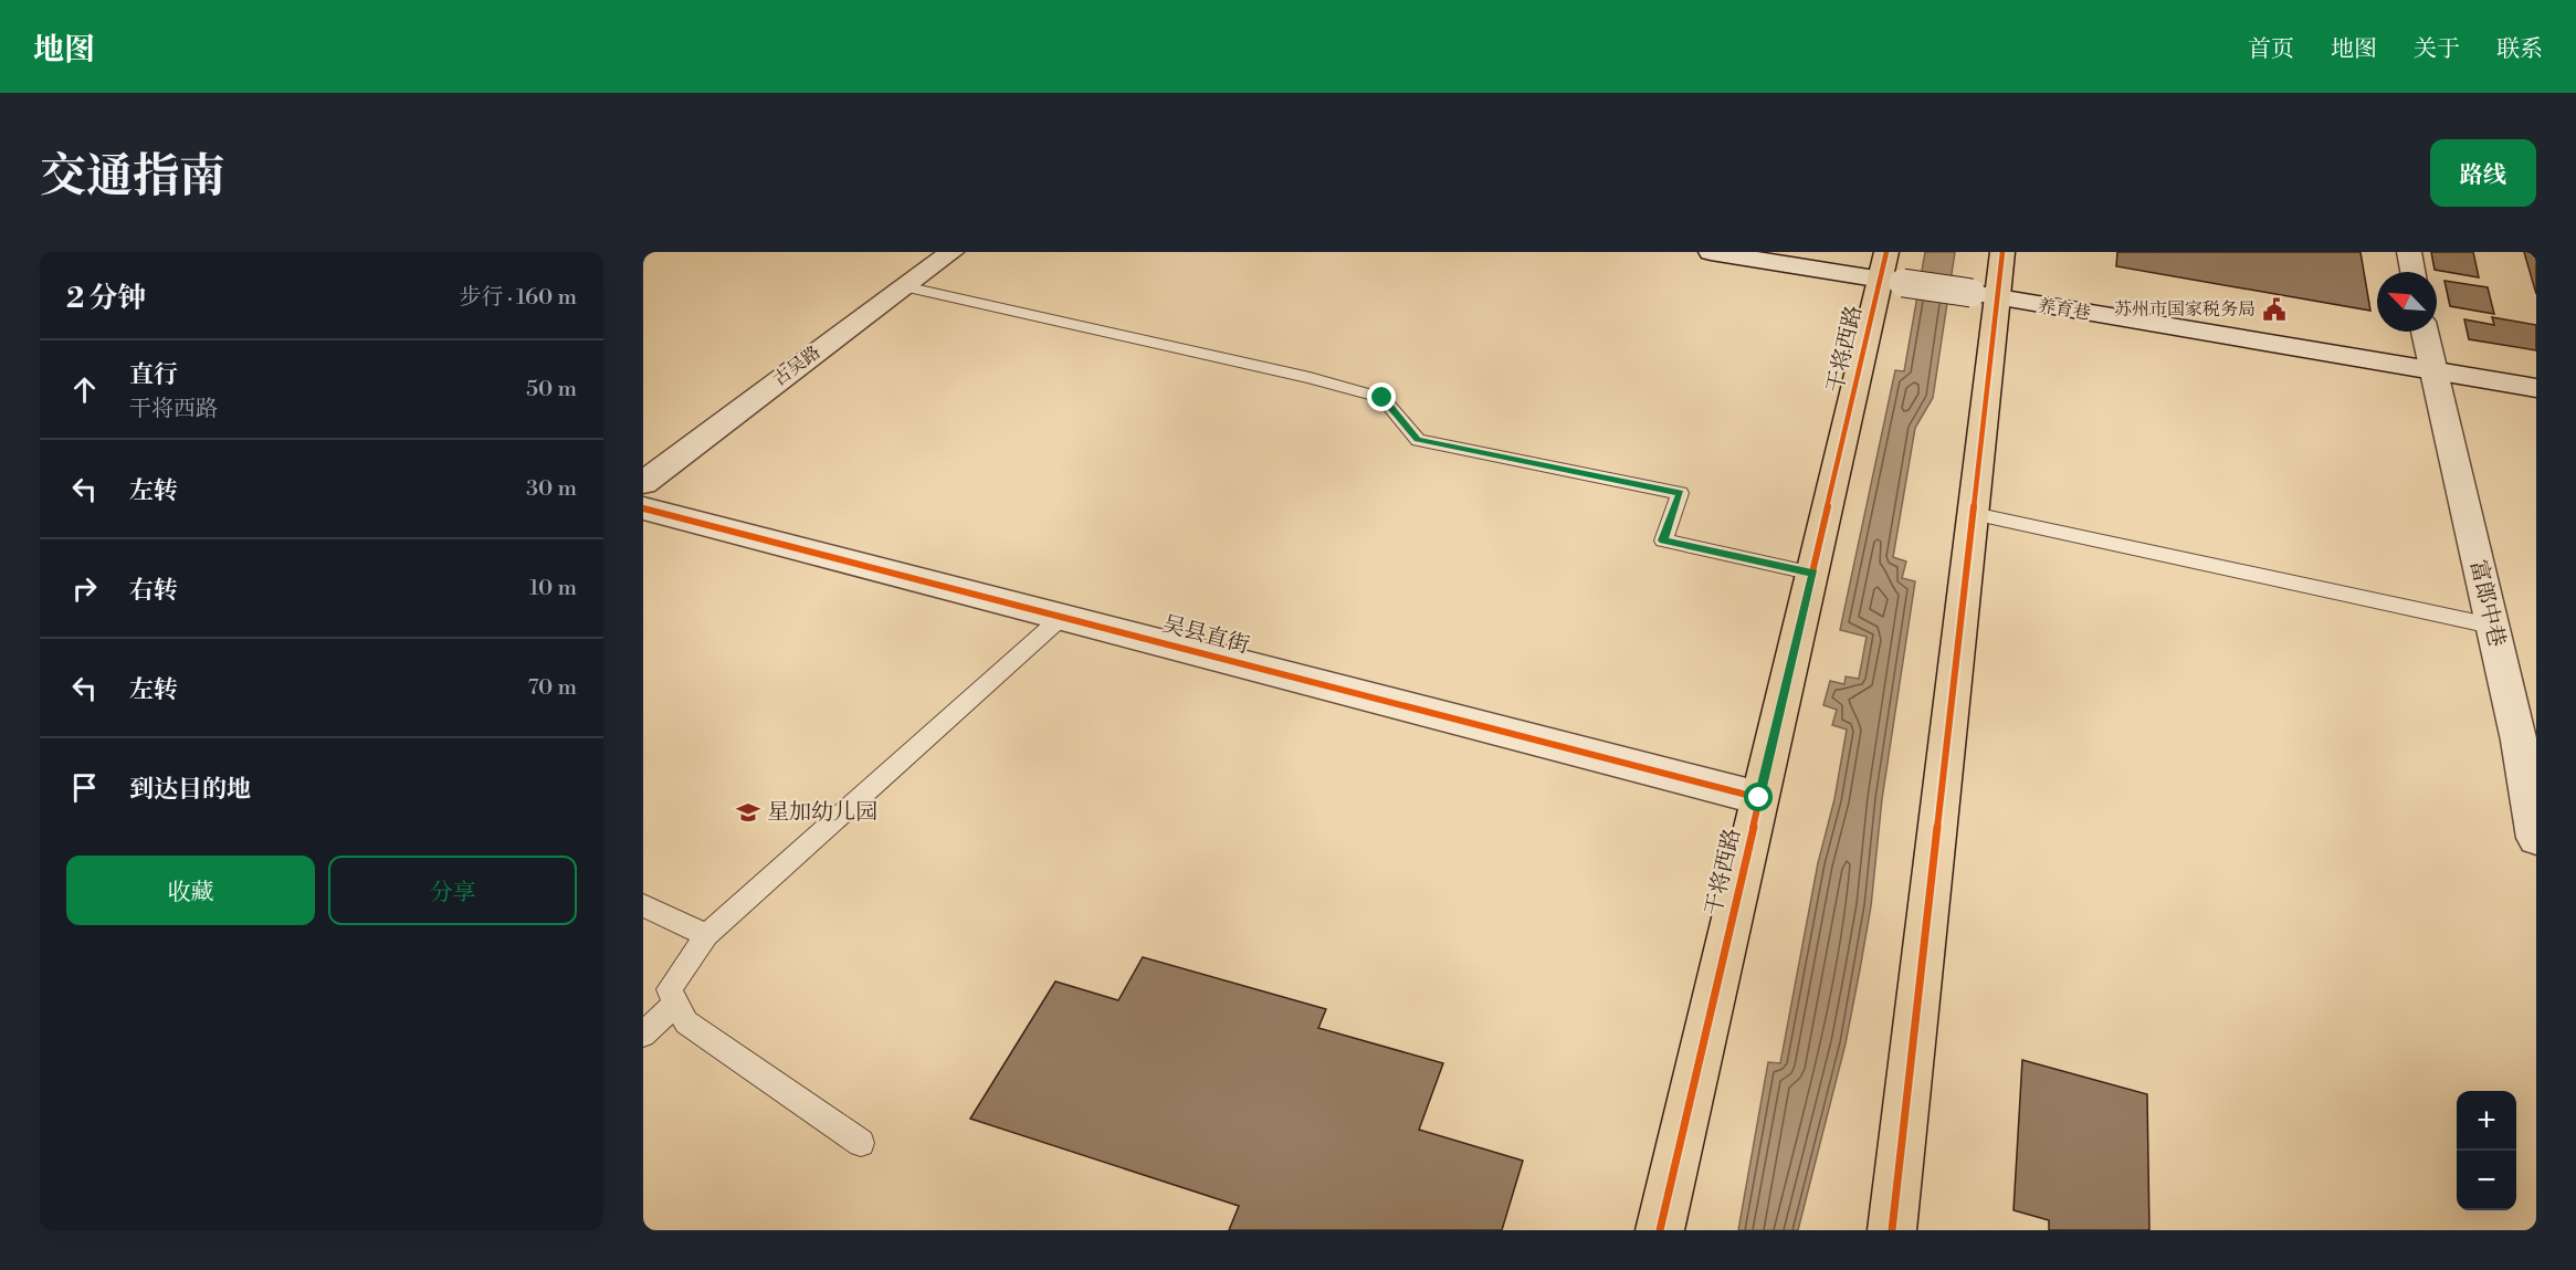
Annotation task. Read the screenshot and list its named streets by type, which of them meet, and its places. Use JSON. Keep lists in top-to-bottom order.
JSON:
{
  "streets": {
    "main road": ["干将西路"],
    "street": [
      "养育巷",
      "古吴路",
      "富郎中巷",
      "吴县直街"
    ]
  },
  "crossings": [
    ["养育巷", "干将西路"],
    ["养育巷", "富郎中巷"],
    ["干将西路", "吴县直街"]
  ],
  "places": {
    "public building": ["苏州市国家税务局"],
    "school or university": ["星加幼儿园"]
  },
  "north": "top left",
  "page": {
    "header": "地图",
    "nav": [
      "首页",
      "地图",
      "关于",
      "联系"
    ],
    "title": "交通指南",
    "buttons": [
      "路线",
      ["收藏", "分享"]
    ],
    "heading": ["2 分钟", "步行 · 160 m"],
    "list": [
      ["直行", "干将西路", "50 m"],
      ["左转", "30 m"],
      ["右转", "10 m"],
      ["左转", "70 m"],
      "到达目的地"
    ],
    "map_buttons": ["+", "−"]
  }
}
